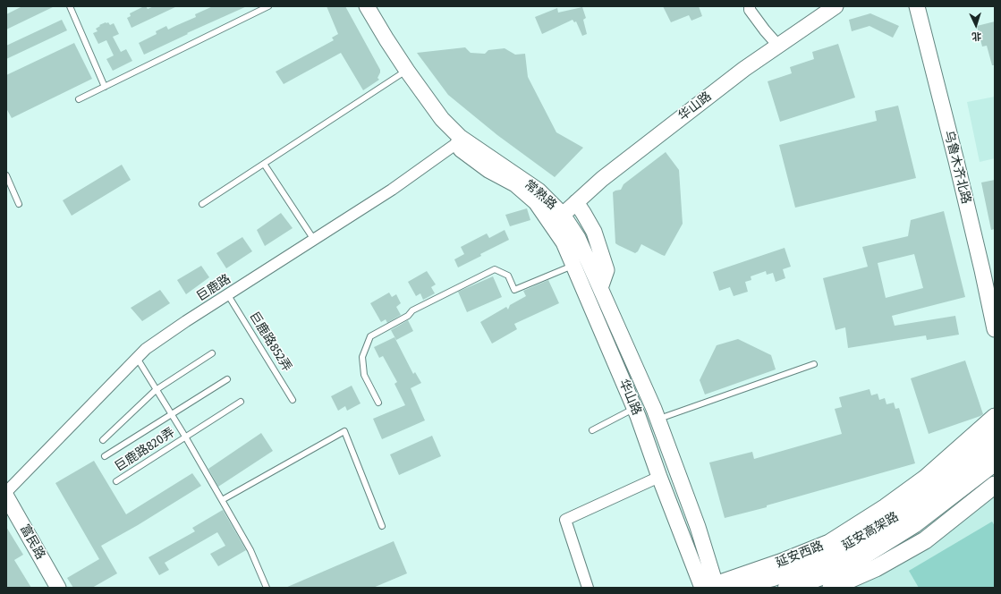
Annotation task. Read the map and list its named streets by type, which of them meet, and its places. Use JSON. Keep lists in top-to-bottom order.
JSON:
{
  "streets": {
    "highway": ["延安高架路"],
    "main road": [
      "华山路",
      "乌鲁木齐北路",
      "常熟路",
      "富民路",
      "延安西路"
    ],
    "street": ["巨鹿路"],
    "lane": ["巨鹿路852弄", "巨鹿路820弄"]
  },
  "crossings": [
    ["华山路", "常熟路"],
    ["华山路", "延安高架路"],
    ["华山路", "延安西路"],
    ["常熟路", "巨鹿路"],
    ["巨鹿路", "巨鹿路852弄"],
    ["巨鹿路", "巨鹿路820弄"],
    ["延安高架路", "延安西路"]
  ],
  "north": "bottom"
}
